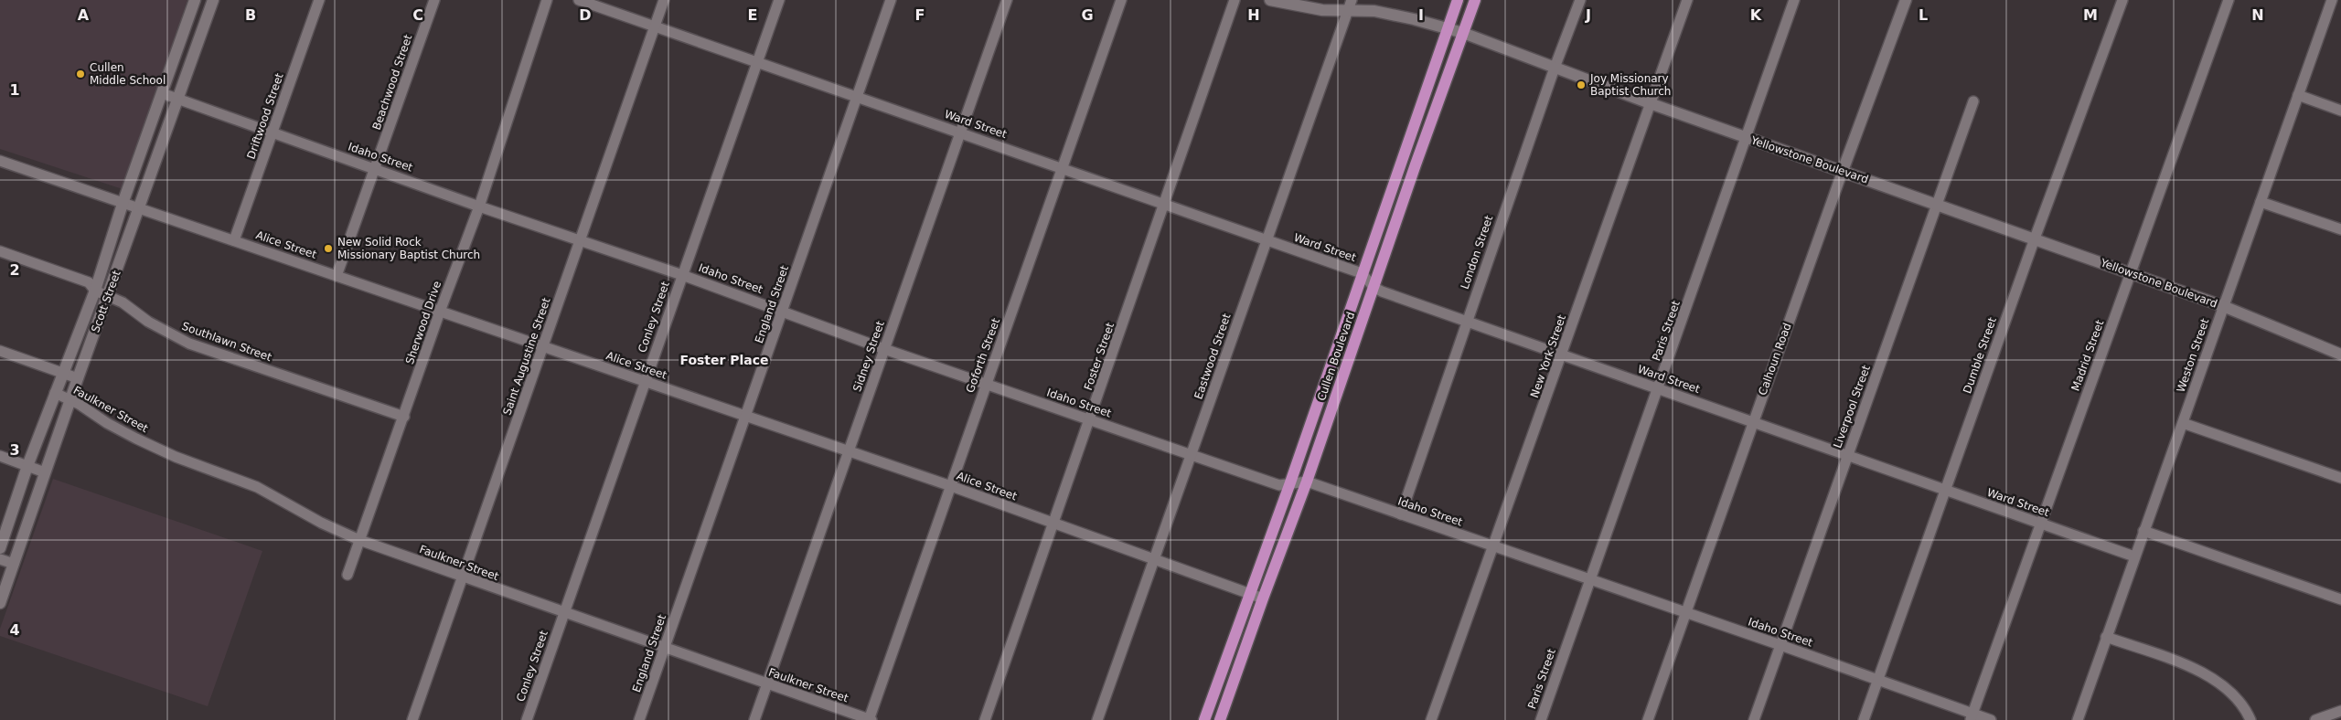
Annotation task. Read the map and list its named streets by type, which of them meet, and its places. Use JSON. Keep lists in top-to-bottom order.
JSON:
{
  "streets": {
    "main road": ["Cullen Boulevard"],
    "street": [
      "Beachwood Street",
      "Driftwood Street",
      "Ward Street",
      "Idaho Street",
      "Yellowstone Boulevard",
      "Alice Street",
      "London Street",
      "Scott Street",
      "England Street",
      "Conley Street",
      "Sherwood Drive",
      "Paris Street",
      "Southlawn Street",
      "Goforth Street",
      "Dumble Street",
      "Madrid Street",
      "Weston Street",
      "Saint Augustine Street",
      "Sidney Street",
      "Foster Street",
      "Eastwood Street",
      "New York Street",
      "Calhoun Road",
      "Liverpool Street",
      "Faulkner Street"
    ]
  },
  "crossings": [
    ["Beachwood Street", "Idaho Street"],
    ["Beachwood Street", "Alice Street"],
    ["Driftwood Street", "Idaho Street"],
    ["Driftwood Street", "Alice Street"],
    ["Ward Street", "London Street"],
    ["Ward Street", "England Street"],
    ["Ward Street", "Conley Street"],
    ["Ward Street", "Paris Street"],
    ["Ward Street", "Goforth Street"],
    ["Ward Street", "Dumble Street"],
    ["Ward Street", "Madrid Street"],
    ["Ward Street", "Weston Street"],
    ["Ward Street", "Saint Augustine Street"],
    ["Ward Street", "Sidney Street"],
    ["Ward Street", "Foster Street"],
    ["Ward Street", "Eastwood Street"],
    ["Ward Street", "Cullen Boulevard"],
    ["Ward Street", "New York Street"],
    ["Ward Street", "Calhoun Road"],
    ["Ward Street", "Liverpool Street"],
    ["Idaho Street", "London Street"],
    ["Idaho Street", "Scott Street"],
    ["Idaho Street", "England Street"],
    ["Idaho Street", "Conley Street"],
    ["Idaho Street", "Sherwood Drive"],
    ["Idaho Street", "Paris Street"],
    ["Idaho Street", "Goforth Street"],
    ["Idaho Street", "Dumble Street"],
    ["Idaho Street", "Madrid Street"],
    ["Idaho Street", "Saint Augustine Street"],
    ["Idaho Street", "Sidney Street"],
    ["Idaho Street", "Foster Street"],
    ["Idaho Street", "Eastwood Street"],
    ["Idaho Street", "Cullen Boulevard"],
    ["Idaho Street", "New York Street"],
    ["Idaho Street", "Calhoun Road"],
    ["Idaho Street", "Liverpool Street"],
    ["Yellowstone Boulevard", "London Street"],
    ["Yellowstone Boulevard", "Paris Street"],
    ["Yellowstone Boulevard", "Dumble Street"],
    ["Yellowstone Boulevard", "Madrid Street"],
    ["Yellowstone Boulevard", "Weston Street"],
    ["Yellowstone Boulevard", "Eastwood Street"],
    ["Yellowstone Boulevard", "Cullen Boulevard"],
    ["Yellowstone Boulevard", "New York Street"],
    ["Yellowstone Boulevard", "Calhoun Road"],
    ["Yellowstone Boulevard", "Liverpool Street"],
    ["Alice Street", "Scott Street"],
    ["Alice Street", "England Street"],
    ["Alice Street", "Conley Street"],
    ["Alice Street", "Sherwood Drive"],
    ["Alice Street", "Goforth Street"],
    ["Alice Street", "Saint Augustine Street"],
    ["Alice Street", "Sidney Street"],
    ["Alice Street", "Foster Street"],
    ["Alice Street", "Eastwood Street"],
    ["Alice Street", "Cullen Boulevard"],
    ["Scott Street", "Southlawn Street"],
    ["Scott Street", "Faulkner Street"],
    ["England Street", "Faulkner Street"],
    ["Conley Street", "Faulkner Street"],
    ["Sherwood Drive", "Southlawn Street"],
    ["Sherwood Drive", "Faulkner Street"],
    ["Goforth Street", "Faulkner Street"],
    ["Saint Augustine Street", "Faulkner Street"],
    ["Sidney Street", "Faulkner Street"]
  ],
  "districts": ["Foster Place"],
  "places": ["Cullen Middle School", "Joy Missionary Baptist Church", "New Solid Rock Missionary Baptist Church"],
  "grid": {
    "columns": [
      "A",
      "B",
      "C",
      "D",
      "E",
      "F",
      "G",
      "H",
      "I",
      "J",
      "K",
      "L",
      "M",
      "N"
    ],
    "rows": [
      "1",
      "2",
      "3",
      "4"
    ]
  }
}
